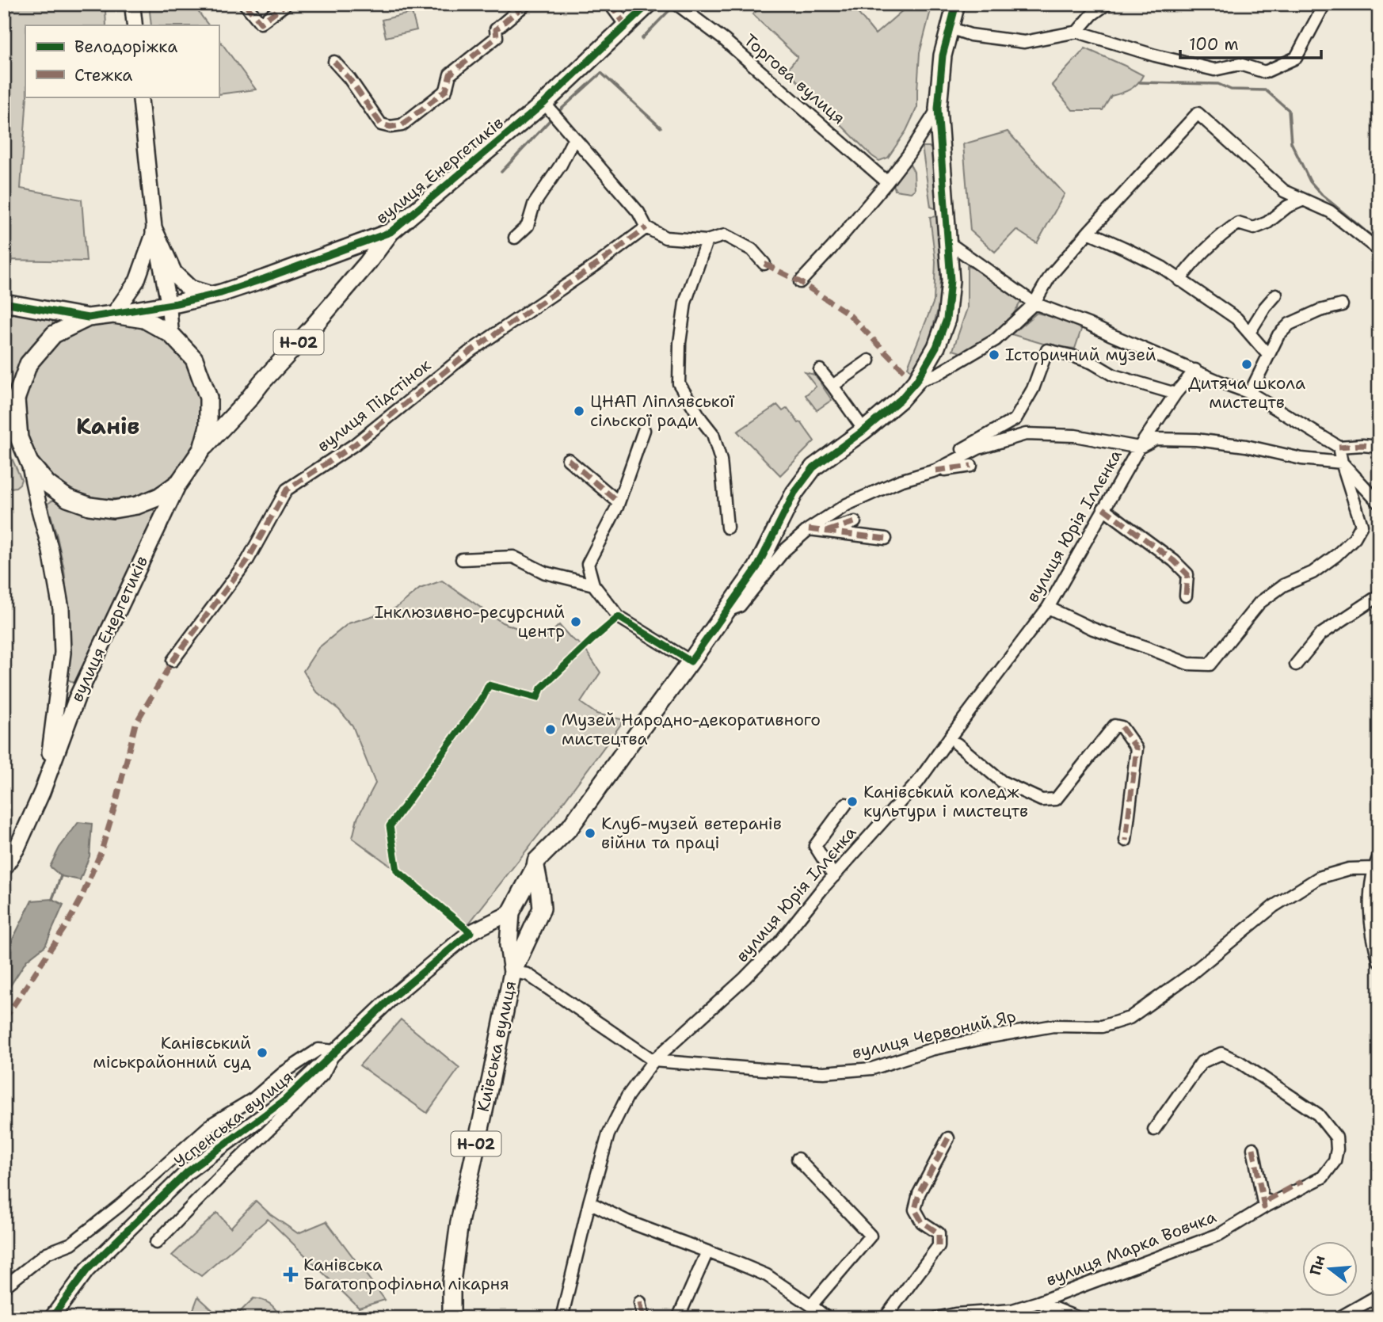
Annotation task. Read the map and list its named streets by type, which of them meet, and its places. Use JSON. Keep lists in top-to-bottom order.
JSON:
{
  "streets": {
    "main road": ["вулиця Енергетиків", "Н-02", "Київська вулиця"],
    "street": [
      "Торгова вулиця",
      "вулиця Підстінок",
      "вулиця Юрія Іллєнка",
      "вулиця Червоний Яр",
      "Успенська вулиця",
      "вулиця Марка Вовчка"
    ]
  },
  "crossings": [
    ["вулиця Енергетиків", "Н-02"],
    ["Н-02", "Київська вулиця"],
    ["Н-02", "Успенська вулиця"],
    ["вулиця Юрія Іллєнка", "вулиця Червоний Яр"],
    ["вулиця Червоний Яр", "Київська вулиця"],
    ["Київська вулиця", "Успенська вулиця"]
  ],
  "districts": ["Канів"],
  "places": {
    "other": [
      "Історичний музей",
      "Дитяча школа мистецтв",
      "ЦНАП Ліплявської сільскої ради",
      "Інклюзивно-ресурсний центр",
      "Музей Народно-декоративного мистецтва",
      "Канівський коледж культури і мистецтв",
      "Клуб-музей ветеранів війни та праці",
      "Канівський міськрайонний суд"
    ],
    "health": ["Канівська Багатопрофільна лікарня"]
  },
  "legend": ["Велодоріжка", "Стежка"],
  "scale_bar": "100 m",
  "north": "left"
}
